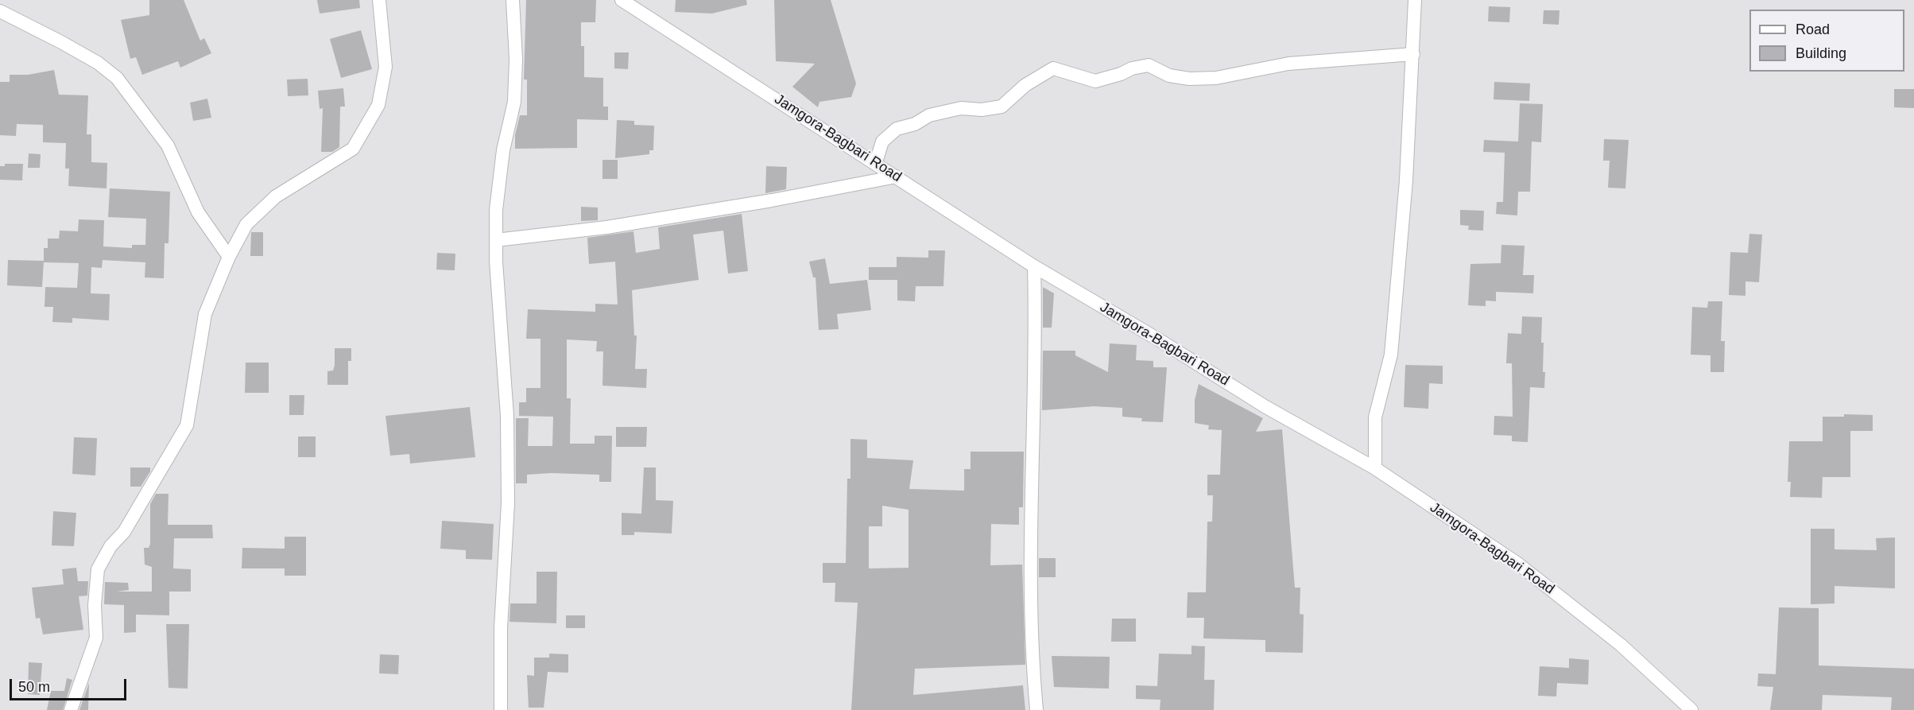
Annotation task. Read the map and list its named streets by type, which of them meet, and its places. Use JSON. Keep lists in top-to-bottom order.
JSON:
{
  "streets": {
    "street": ["Jamgora-Bagbari Road"]
  },
  "legend": ["Road", "Building"],
  "scale_bar": "50 m"
}
